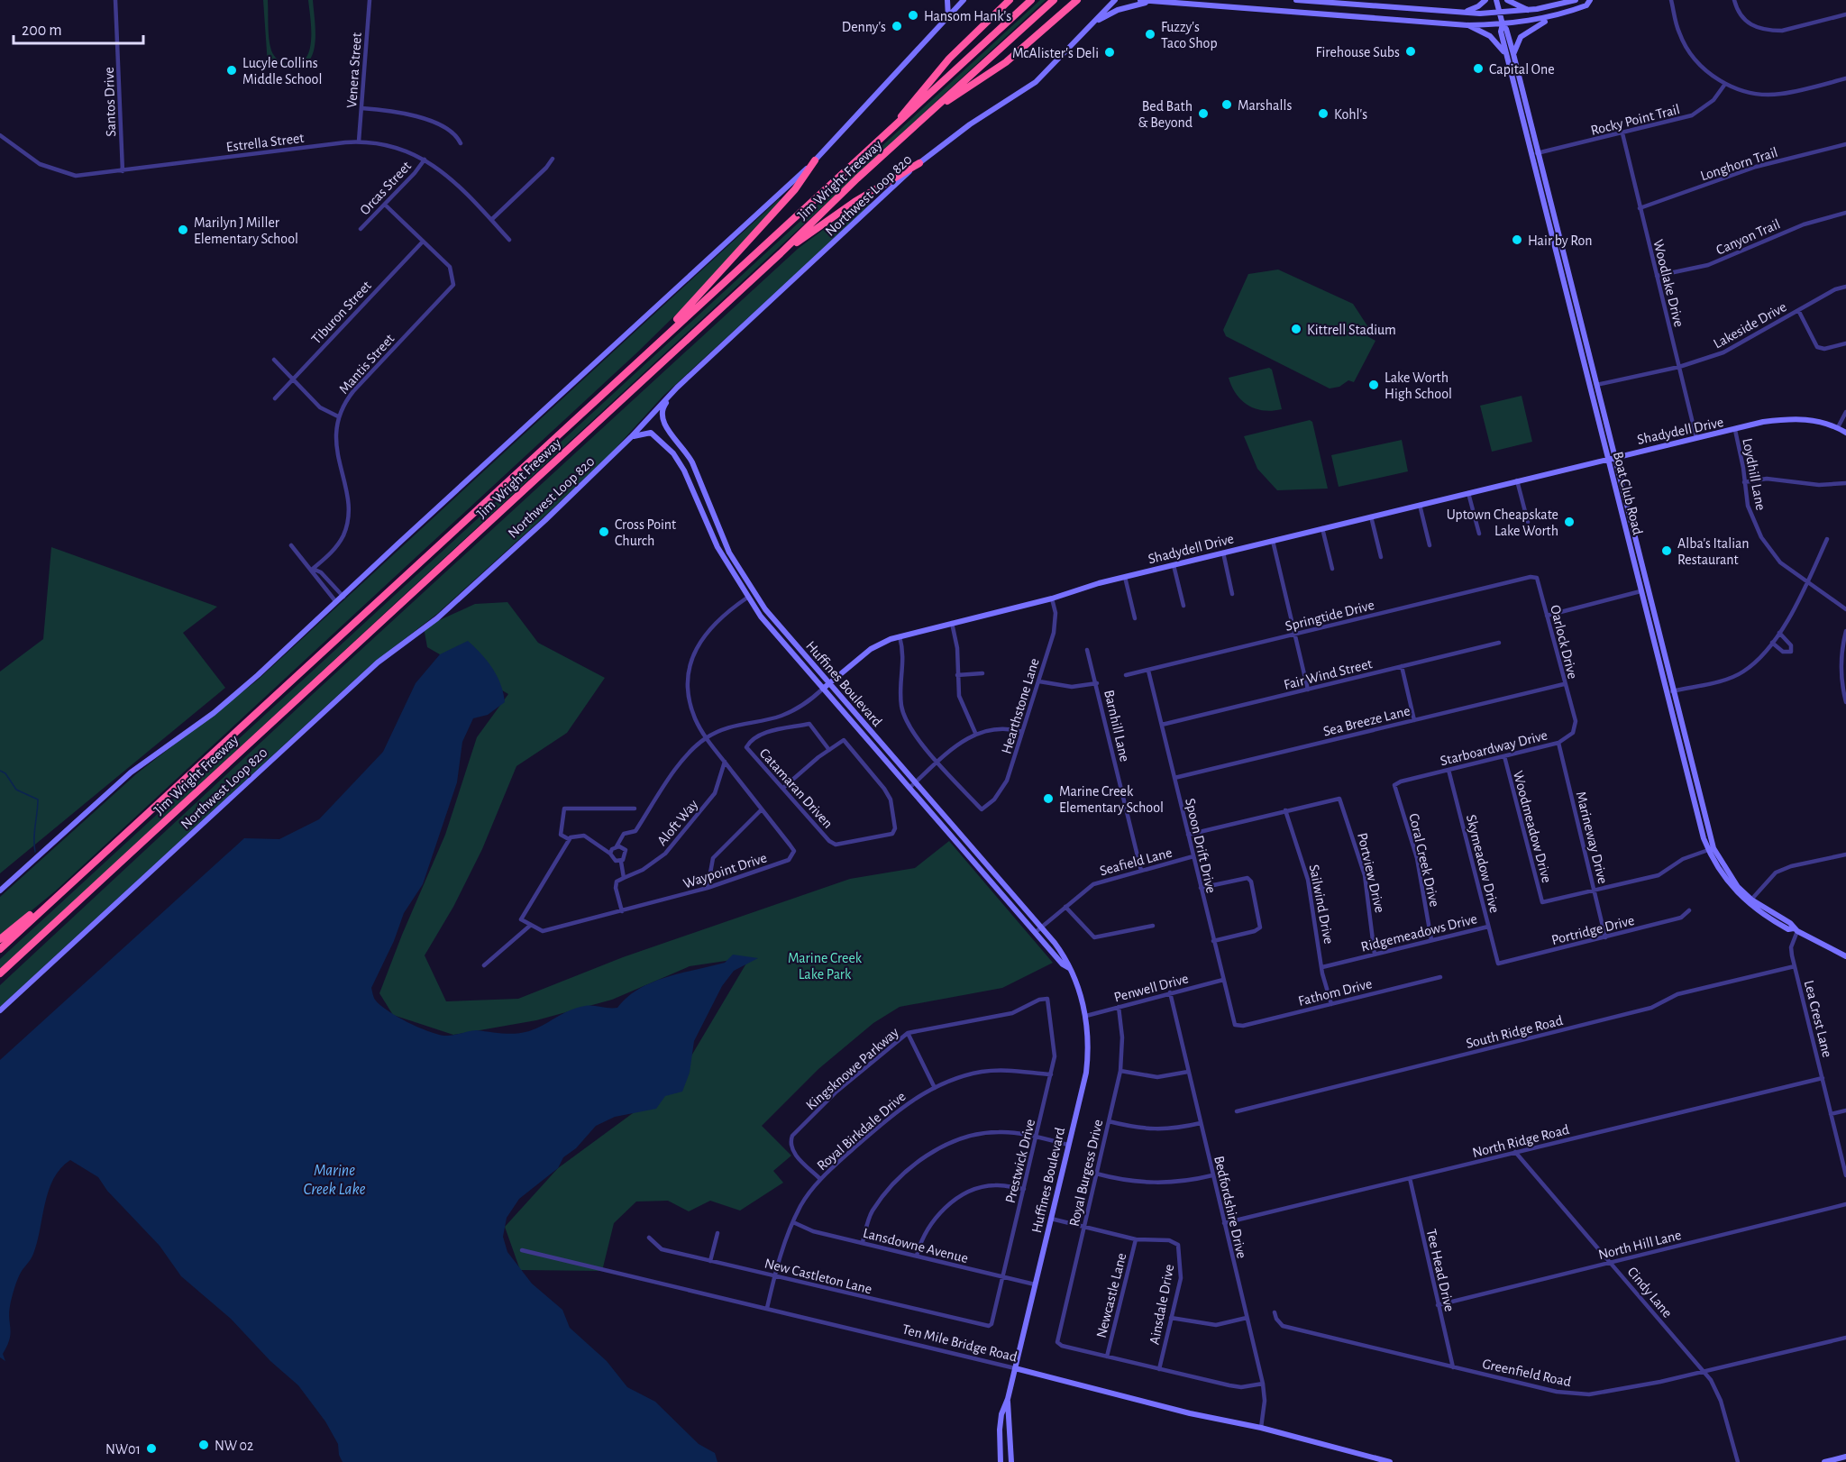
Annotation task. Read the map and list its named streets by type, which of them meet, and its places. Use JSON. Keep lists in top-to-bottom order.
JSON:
{
  "streets": {
    "highway": ["Jim Wright Freeway"],
    "main road": [
      "Northwest Loop 820",
      "Shadydell Drive",
      "Boat Club Road",
      "Huffines Boulevard",
      "Ten Mile Bridge Road"
    ],
    "street": [
      "Venera Street",
      "Santos Drive",
      "Rocky Point Trail",
      "Estrella Street",
      "Longhorn Trail",
      "Orcas Street",
      "Canyon Trail",
      "Woodlake Drive",
      "Tiburon Street",
      "Lakeside Drive",
      "Mantis Street",
      "Loydhill Lane",
      "Springtide Drive",
      "Oarlock Drive",
      "Fair Wind Street",
      "Hearthstone Lane",
      "Sea Breeze Lane",
      "Barnhill Lane",
      "Starboardway Drive",
      "Catamaran Driven",
      "Aloft Way",
      "Woodmeadow Drive",
      "Marineway Drive",
      "Spoon Drift Drive",
      "Coral Creek Drive",
      "Seafield Lane",
      "Skymeadow Drive",
      "Waypoint Drive",
      "Portview Drive",
      "Sailwind Drive",
      "Portridge Drive",
      "Ridgemeadows Drive",
      "Penwell Drive",
      "Fathom Drive",
      "Lea Crest Lane",
      "South Ridge Road",
      "Kingsknowe Parkway",
      "Royal Birkdale Drive",
      "North Ridge Road",
      "Prestwick Drive",
      "Royal Burgess Drive",
      "Bedfordshire Drive",
      "North Hill Lane",
      "Lansdowne Avenue",
      "Tee Head Drive",
      "New Castleton Lane",
      "Cindy Lane",
      "Newcastle Lane",
      "Ainsdale Drive",
      "Greenfield Road"
    ]
  },
  "crossings": [
    ["Venera Street", "Estrella Street"],
    ["Santos Drive", "Estrella Street"],
    ["Rocky Point Trail", "Woodlake Drive"],
    ["Rocky Point Trail", "Boat Club Road"],
    ["Estrella Street", "Orcas Street"],
    ["Longhorn Trail", "Woodlake Drive"],
    ["Orcas Street", "Mantis Street"],
    ["Northwest Loop 820", "Huffines Boulevard"],
    ["Canyon Trail", "Woodlake Drive"],
    ["Woodlake Drive", "Lakeside Drive"],
    ["Woodlake Drive", "Shadydell Drive"],
    ["Tiburon Street", "Mantis Street"],
    ["Lakeside Drive", "Boat Club Road"],
    ["Shadydell Drive", "Loydhill Lane"],
    ["Shadydell Drive", "Boat Club Road"],
    ["Shadydell Drive", "Huffines Boulevard"],
    ["Shadydell Drive", "Hearthstone Lane"],
    ["Shadydell Drive", "Waypoint Drive"],
    ["Boat Club Road", "Lea Crest Lane"],
    ["Springtide Drive", "Oarlock Drive"],
    ["Springtide Drive", "Spoon Drift Drive"],
    ["Oarlock Drive", "Sea Breeze Lane"],
    ["Oarlock Drive", "Starboardway Drive"],
    ["Fair Wind Street", "Spoon Drift Drive"],
    ["Huffines Boulevard", "Seafield Lane"],
    ["Huffines Boulevard", "Waypoint Drive"],
    ["Huffines Boulevard", "Penwell Drive"],
    ["Huffines Boulevard", "Lansdowne Avenue"],
    ["Huffines Boulevard", "Ainsdale Drive"],
    ["Huffines Boulevard", "Ten Mile Bridge Road"],
    ["Sea Breeze Lane", "Spoon Drift Drive"],
    ["Barnhill Lane", "Seafield Lane"],
    ["Starboardway Drive", "Woodmeadow Drive"],
    ["Starboardway Drive", "Marineway Drive"],
    ["Starboardway Drive", "Coral Creek Drive"],
    ["Starboardway Drive", "Skymeadow Drive"],
    ["Aloft Way", "Waypoint Drive"],
    ["Woodmeadow Drive", "Marineway Drive"],
    ["Marineway Drive", "Portridge Drive"],
    ["Spoon Drift Drive", "Seafield Lane"],
    ["Spoon Drift Drive", "Penwell Drive"],
    ["Spoon Drift Drive", "Fathom Drive"],
    ["Coral Creek Drive", "Ridgemeadows Drive"],
    ["Skymeadow Drive", "Portridge Drive"],
    ["Skymeadow Drive", "Ridgemeadows Drive"],
    ["Portview Drive", "Sailwind Drive"],
    ["Portview Drive", "Ridgemeadows Drive"],
    ["Sailwind Drive", "Ridgemeadows Drive"],
    ["Sailwind Drive", "Fathom Drive"],
    ["Penwell Drive", "Royal Burgess Drive"],
    ["Penwell Drive", "Bedfordshire Drive"],
    ["Lea Crest Lane", "South Ridge Road"],
    ["Lea Crest Lane", "North Ridge Road"],
    ["Kingsknowe Parkway", "Royal Birkdale Drive"],
    ["Kingsknowe Parkway", "Prestwick Drive"],
    ["Royal Birkdale Drive", "Prestwick Drive"],
    ["Royal Birkdale Drive", "Lansdowne Avenue"],
    ["Royal Birkdale Drive", "New Castleton Lane"],
    ["Royal Birkdale Drive", "Ten Mile Bridge Road"],
    ["North Ridge Road", "Bedfordshire Drive"],
    ["North Ridge Road", "Tee Head Drive"],
    ["North Ridge Road", "Cindy Lane"],
    ["Prestwick Drive", "Lansdowne Avenue"],
    ["Prestwick Drive", "New Castleton Lane"],
    ["Royal Burgess Drive", "Newcastle Lane"],
    ["Royal Burgess Drive", "Ainsdale Drive"],
    ["Bedfordshire Drive", "Ten Mile Bridge Road"],
    ["North Hill Lane", "Tee Head Drive"],
    ["North Hill Lane", "Cindy Lane"],
    ["Tee Head Drive", "Greenfield Road"],
    ["Cindy Lane", "Greenfield Road"],
    ["Newcastle Lane", "Ainsdale Drive"]
  ],
  "water": ["Marine Creek Lake"],
  "parks": ["Marine Creek Lake Park"],
  "places": [
    "Hansom Hank's",
    "Denny's",
    "Fuzzy's Taco Shop",
    "Firehouse Subs",
    "McAlister's Deli",
    "Capital One",
    "Lucyle Collins Middle School",
    "Marshalls",
    "Bed Bath & Beyond",
    "Kohl's",
    "Marilyn J Miller Elementary School",
    "Hair by Ron",
    "Kittrell Stadium",
    "Lake Worth High School",
    "Uptown Cheapskate Lake Worth",
    "Cross Point Church",
    "Alba's Italian Restaurant",
    "Marine Creek Elementary School",
    "NW 02",
    "NW01"
  ],
  "scale_bar": "200 m"
}
